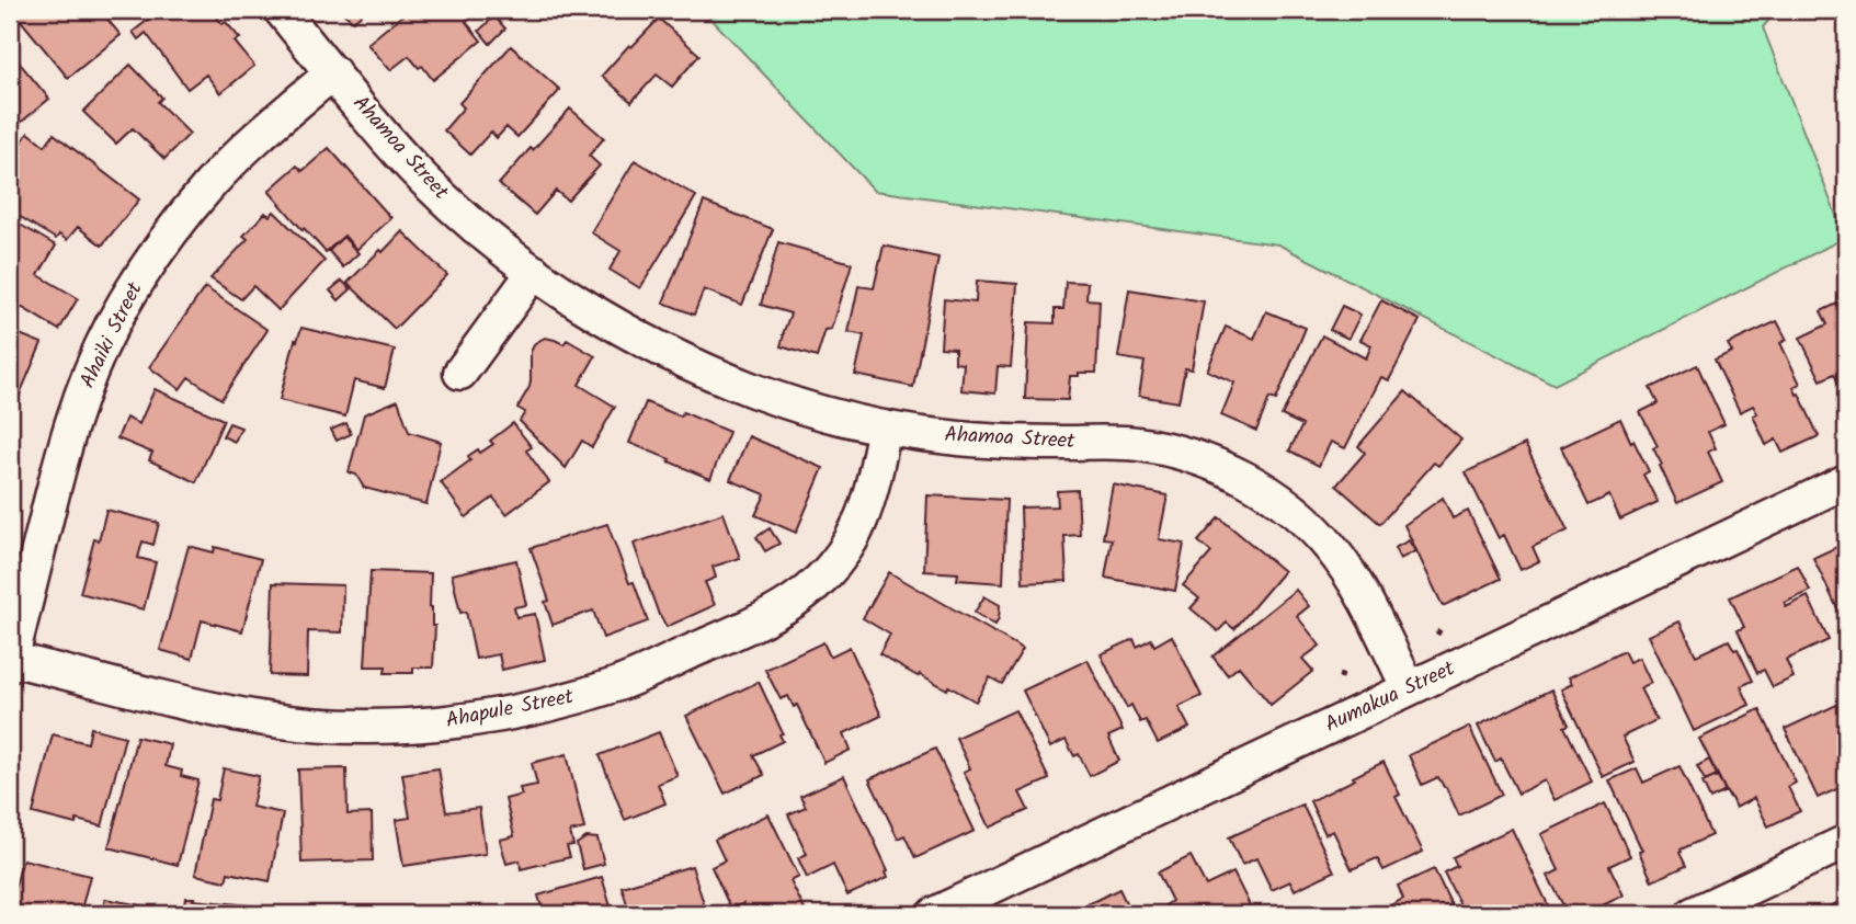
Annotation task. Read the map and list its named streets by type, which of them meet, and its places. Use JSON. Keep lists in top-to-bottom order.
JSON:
{
  "streets": {
    "street": [
      "Ahamoa Street",
      "Ahaiki Street",
      "Aumakua Street",
      "Ahapule Street"
    ]
  },
  "crossings": [
    ["Ahamoa Street", "Ahaiki Street"],
    ["Ahamoa Street", "Aumakua Street"],
    ["Ahamoa Street", "Ahapule Street"],
    ["Ahaiki Street", "Ahapule Street"]
  ]
}
